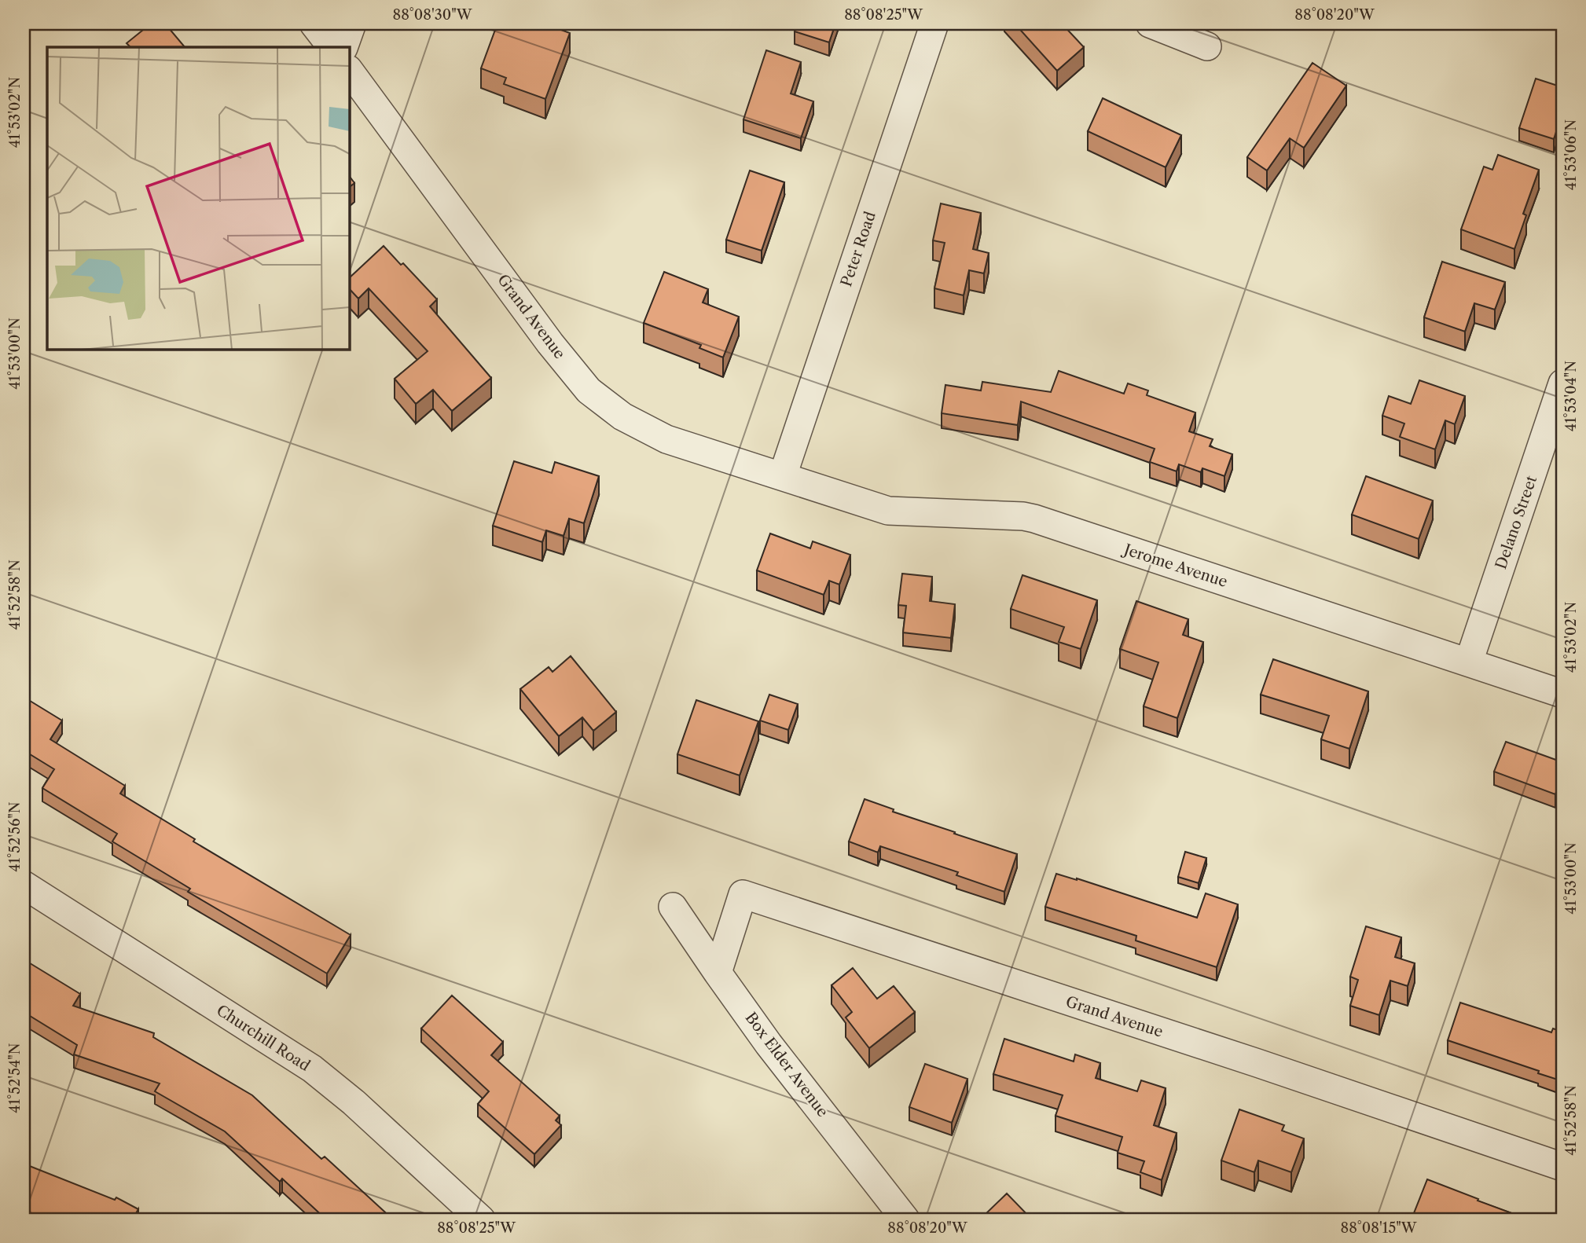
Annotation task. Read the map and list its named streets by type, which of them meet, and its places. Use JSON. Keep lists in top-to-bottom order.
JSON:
{
  "streets": {
    "street": [
      "Peter Road",
      "Grand Avenue",
      "Delano Street",
      "Jerome Avenue",
      "Churchill Road",
      "Box Elder Avenue"
    ]
  },
  "crossings": [
    ["Peter Road", "Grand Avenue"],
    ["Peter Road", "Jerome Avenue"],
    ["Grand Avenue", "Jerome Avenue"],
    ["Grand Avenue", "Box Elder Avenue"],
    ["Delano Street", "Jerome Avenue"]
  ],
  "coordinates": [
    "88°08'30\"W",
    "88°08'25\"W",
    "88°08'20\"W",
    "41°53'02\"N",
    "41°53'06\"N",
    "41°53'00\"N",
    "41°53'04\"N",
    "41°52'58\"N",
    "41°52'56\"N",
    "41°52'54\"N",
    "88°08'15\"W"
  ]
}
